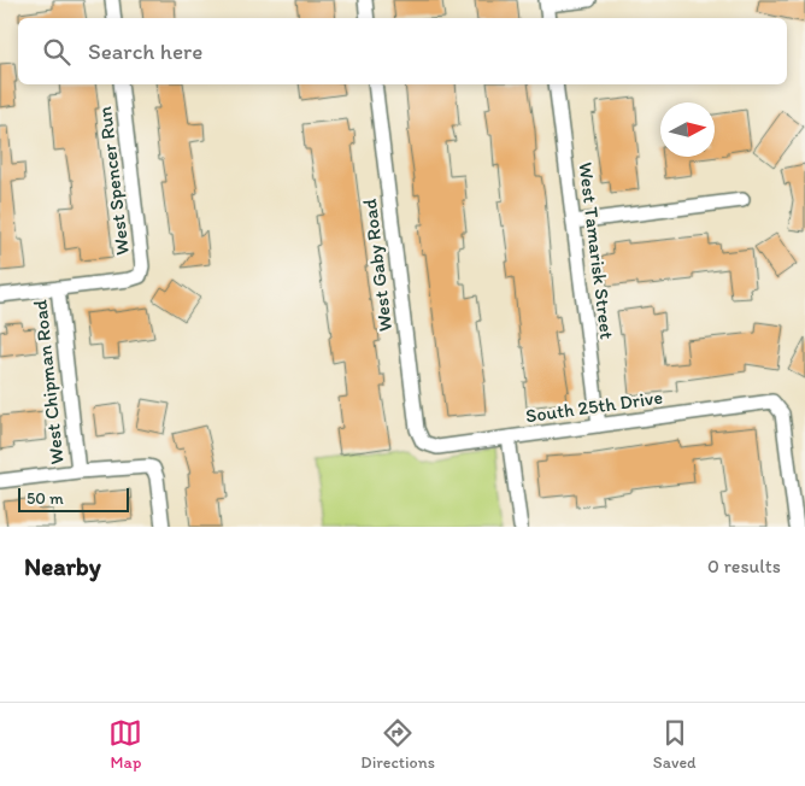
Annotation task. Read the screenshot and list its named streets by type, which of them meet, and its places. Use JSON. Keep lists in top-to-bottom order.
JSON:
{
  "streets": {
    "street": [
      "West Spencer Run",
      "West Tamarisk Street",
      "West Gaby Road",
      "West Chipman Road",
      "South 25th Drive"
    ]
  },
  "crossings": [
    ["West Spencer Run", "West Chipman Road"],
    ["West Tamarisk Street", "South 25th Drive"],
    ["West Gaby Road", "South 25th Drive"]
  ],
  "scale_bar": "50 m",
  "north": "right",
  "page": {
    "search": "Search here",
    "scale": "50 m",
    "heading": ["Nearby", "0 results"],
    "nav": ["Map", "Directions", "Saved"]
  }
}
